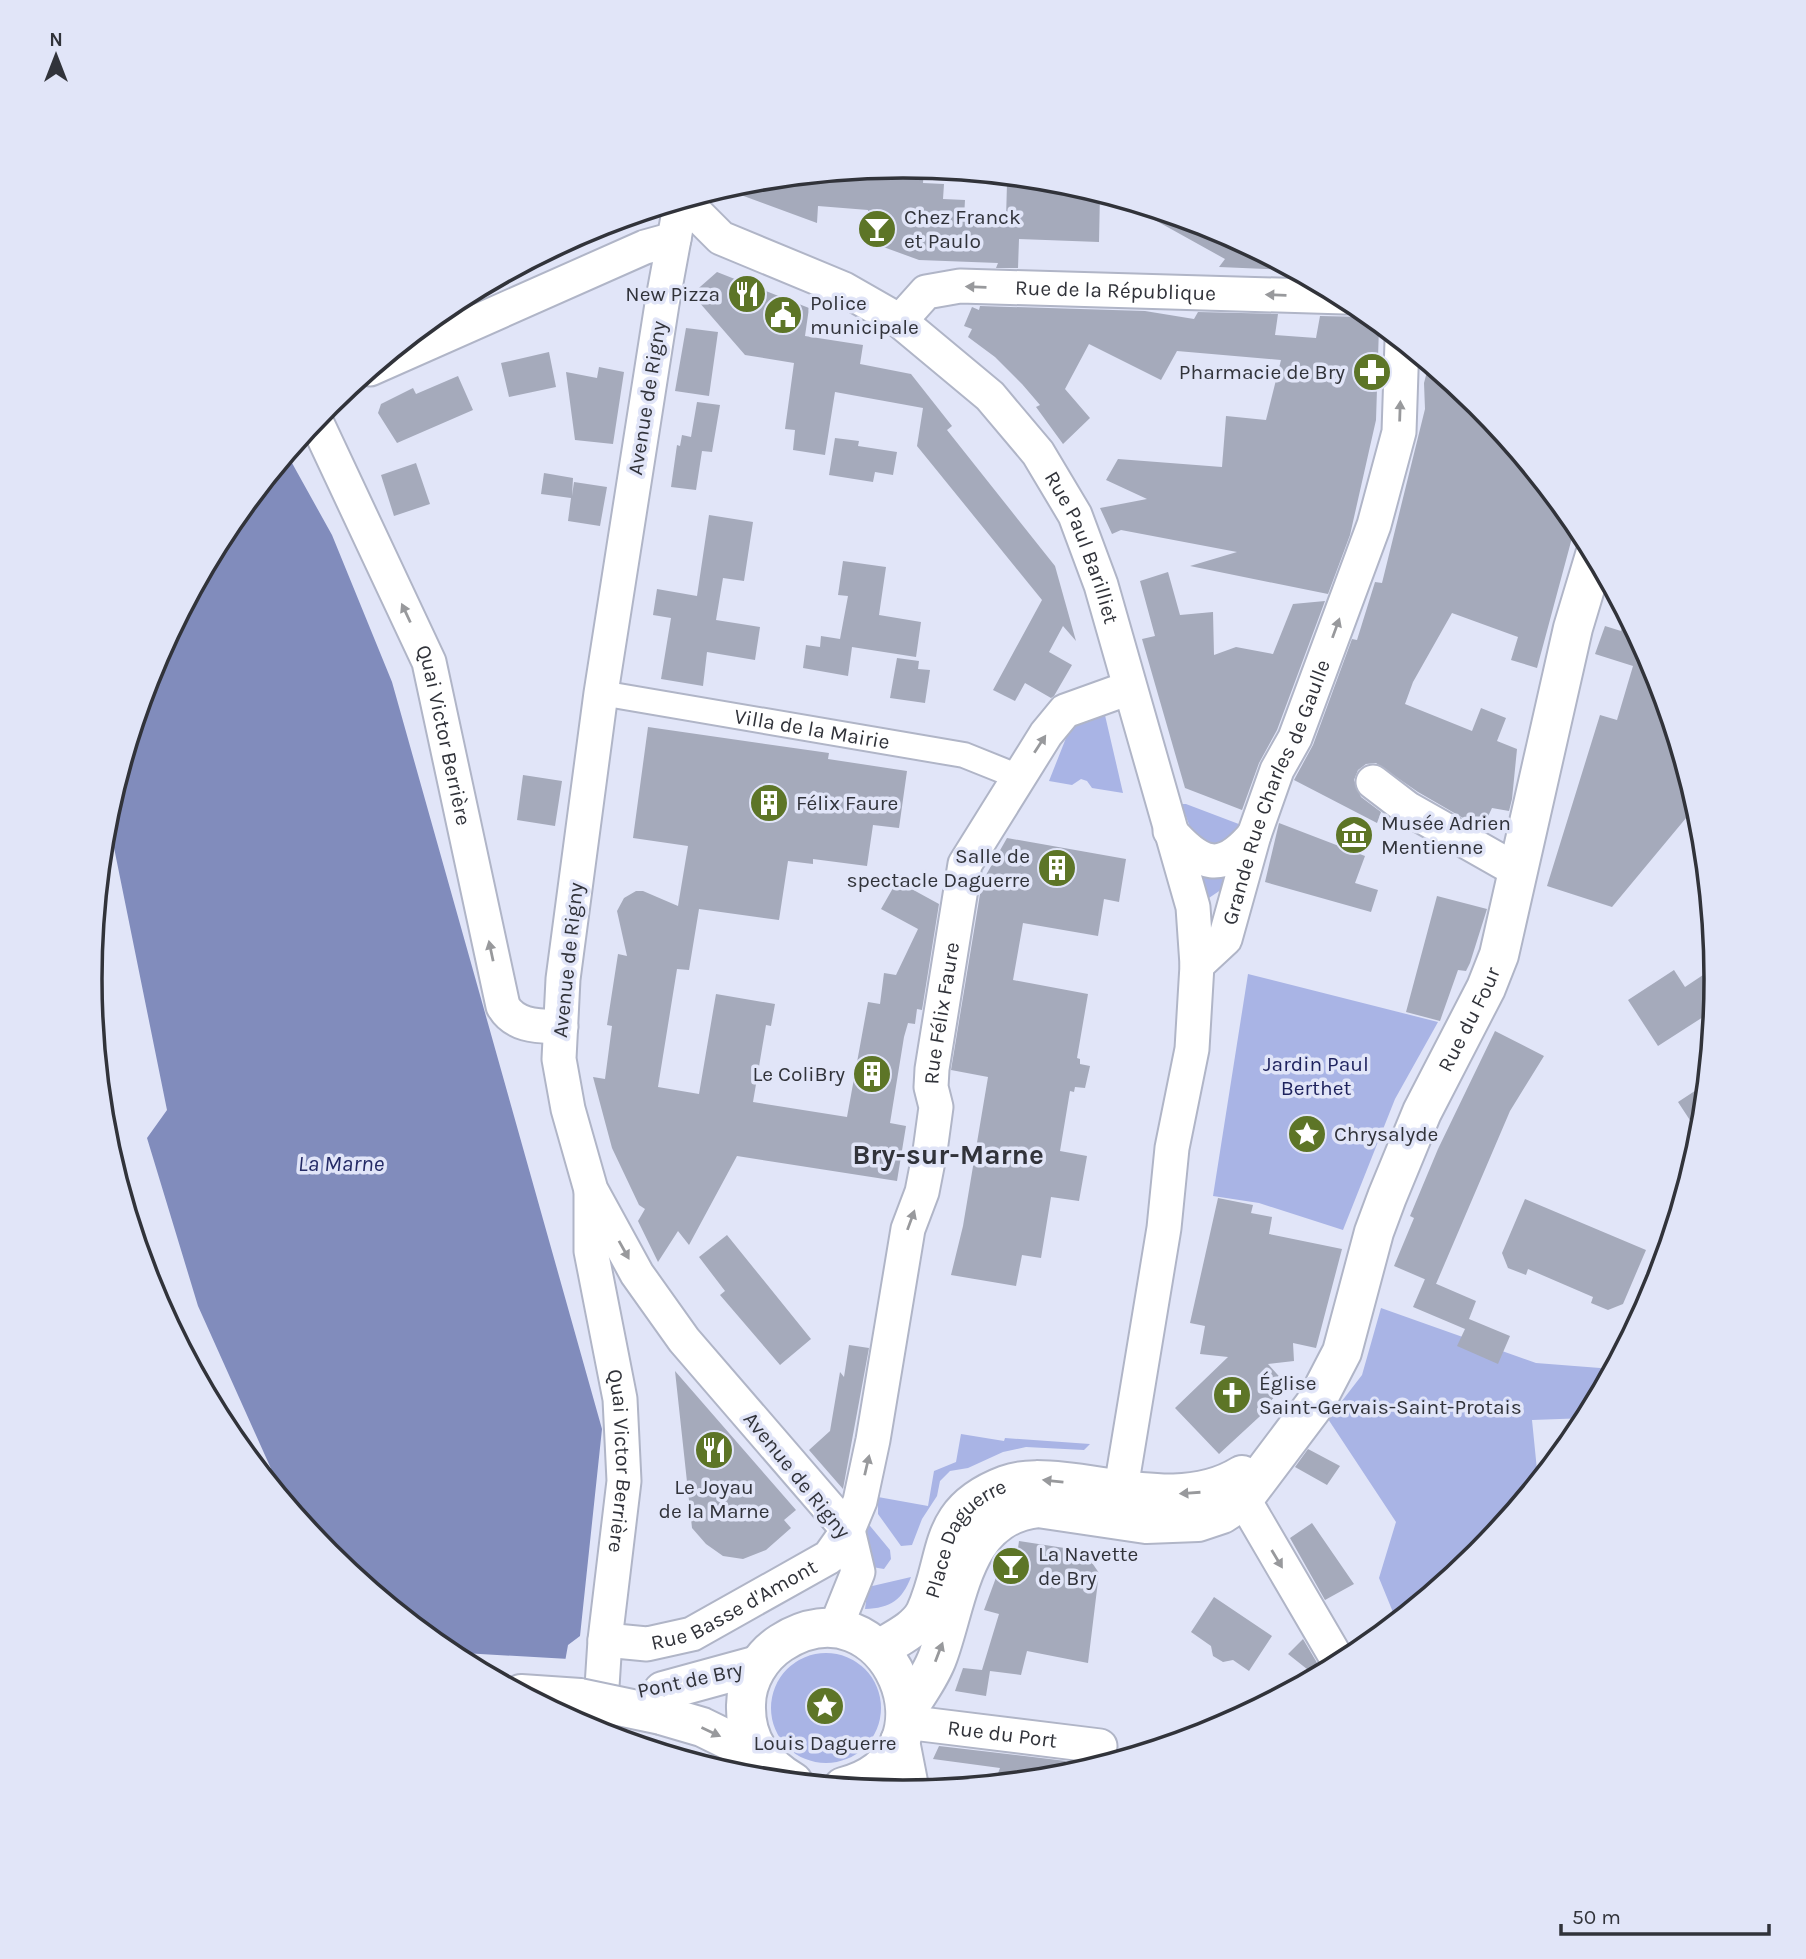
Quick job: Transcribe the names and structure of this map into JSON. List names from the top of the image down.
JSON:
{
  "streets": {
    "main road": ["Rue du Four", "Place Daguerre", "Pont de Bry"],
    "street": [
      "Rue de la République",
      "Avenue de Rigny",
      "Rue Paul Barilliet",
      "Villa de la Mairie",
      "Quai Victor Berrière",
      "Grande Rue Charles de Gaulle",
      "Rue Félix Faure",
      "Rue Basse d'Amont",
      "Rue du Port"
    ]
  },
  "crossings": [
    ["Rue de la République", "Rue Paul Barilliet"],
    ["Avenue de Rigny", "Villa de la Mairie"],
    ["Avenue de Rigny", "Quai Victor Berrière"],
    ["Avenue de Rigny", "Rue Félix Faure"],
    ["Avenue de Rigny", "Rue Basse d'Amont"],
    ["Rue Paul Barilliet", "Grande Rue Charles de Gaulle"],
    ["Rue Paul Barilliet", "Rue Félix Faure"],
    ["Villa de la Mairie", "Rue Félix Faure"],
    ["Quai Victor Berrière", "Rue Basse d'Amont"],
    ["Rue Félix Faure", "Rue Basse d'Amont"],
    ["Rue du Four", "Place Daguerre"],
    ["Place Daguerre", "Rue du Port"]
  ],
  "one_way": ["Rue de la République", "Quai Victor Berrière", "Grande Rue Charles de Gaulle"],
  "districts": ["Bry-sur-Marne"],
  "water": ["La Marne"],
  "parks": ["Jardin Paul Berthet"],
  "places": {
    "bar": ["Chez Franck et Paulo", "La Navette de Bry"],
    "restaurant": ["New Pizza", "Le Joyau de la Marne"],
    "public building": ["Police municipale"],
    "pharmacy": ["Pharmacie de Bry"],
    "building": ["Félix Faure", "Salle de spectacle Daguerre", "Le ColiBry"],
    "museum": ["Musée Adrien Mentienne"],
    "place": ["Chrysalyde", "Louis Daguerre"],
    "church": ["Église Saint-Gervais-Saint-Protais"]
  },
  "scale_bar": "50 m",
  "north": "top"
}
